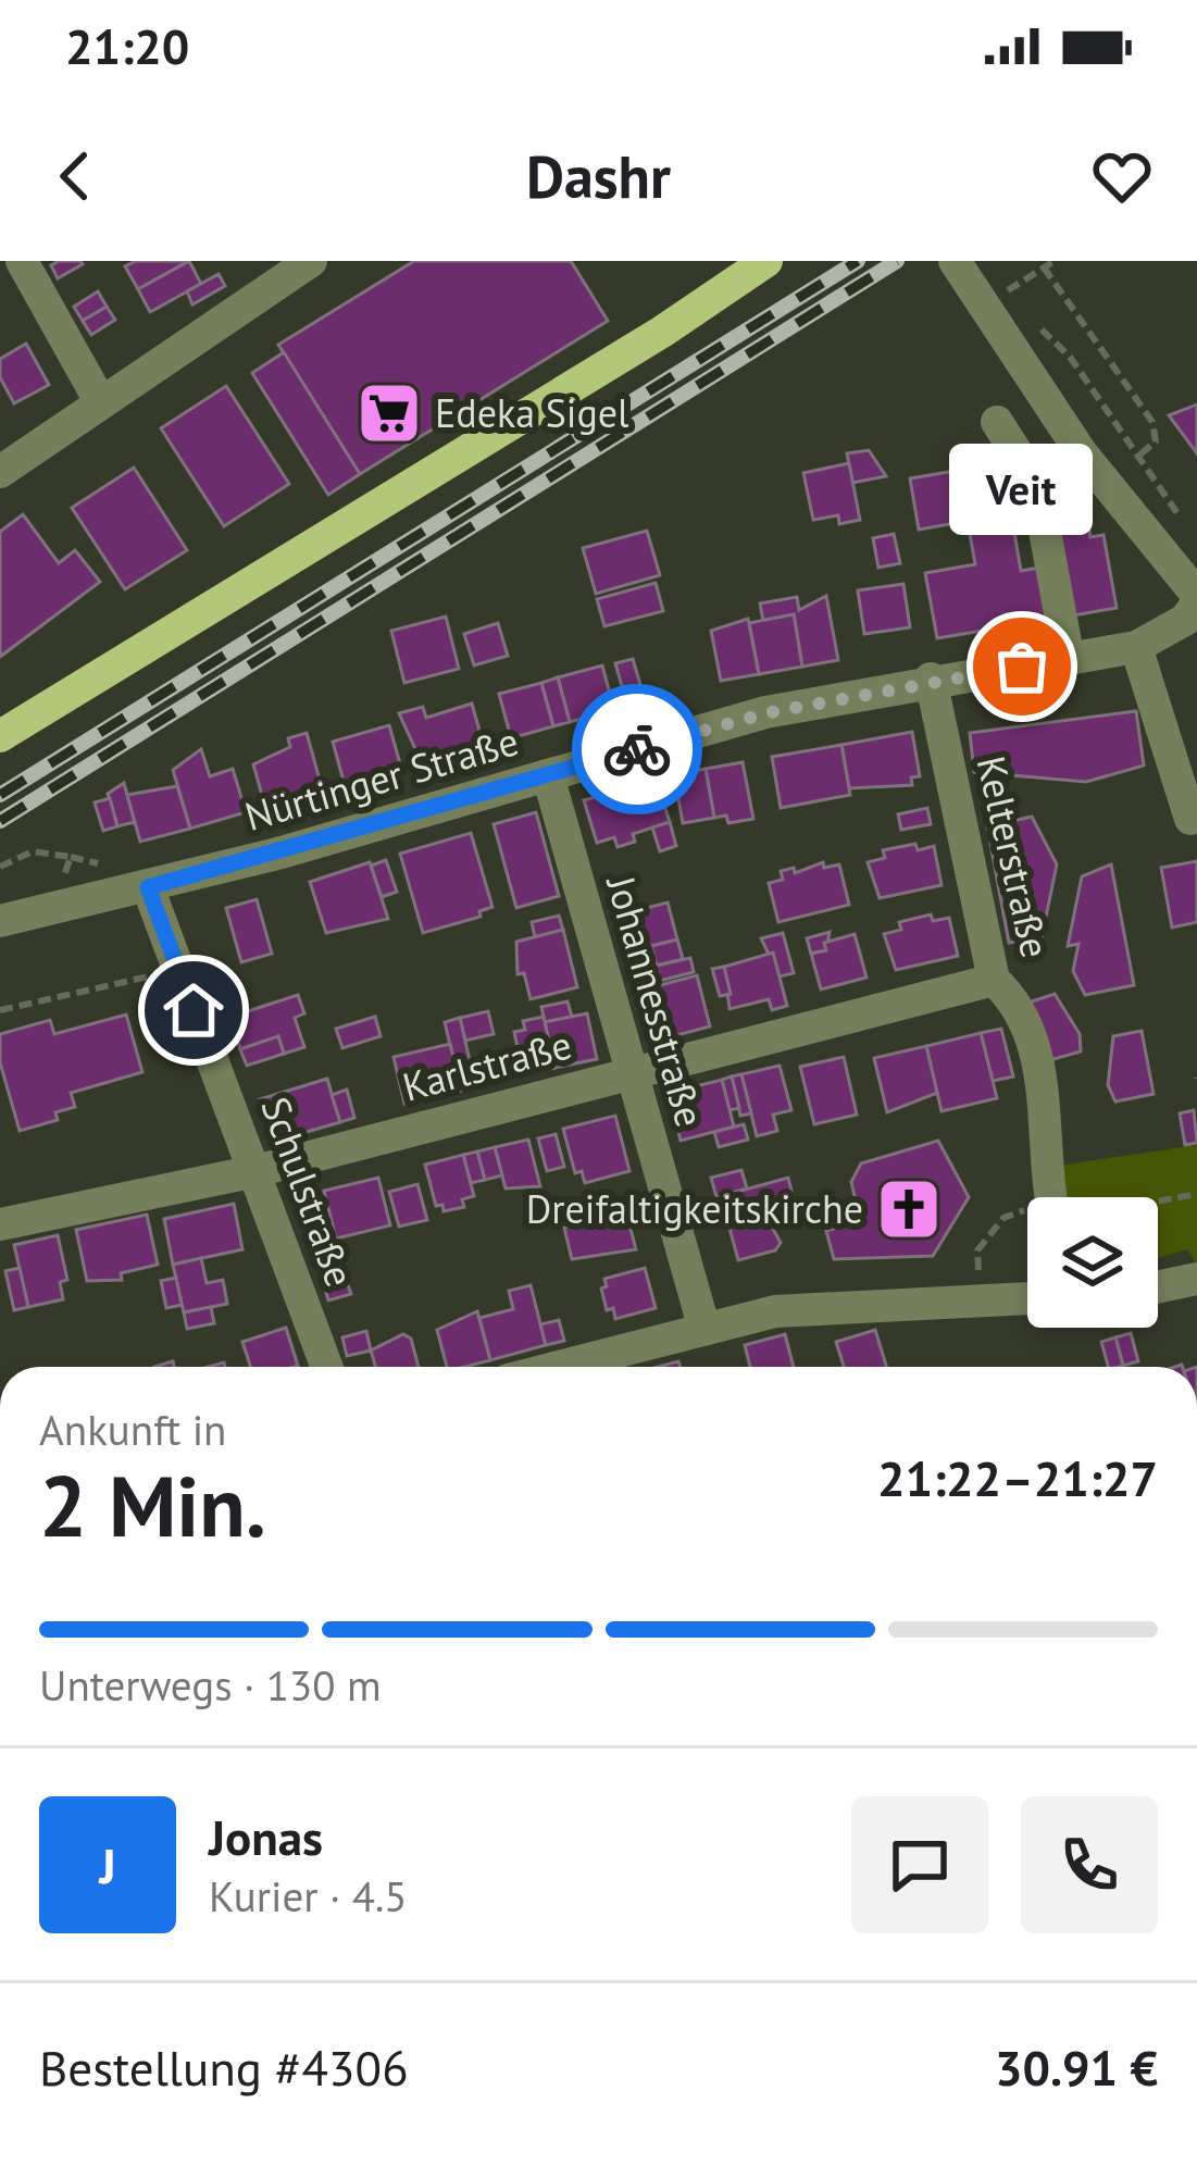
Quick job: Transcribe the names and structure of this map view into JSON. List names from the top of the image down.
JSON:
{
  "streets": {
    "street": [
      "Nürtinger Straße",
      "Kelterstraße",
      "Johannesstraße",
      "Karlstraße",
      "Schulstraße"
    ]
  },
  "crossings": [
    ["Nürtinger Straße", "Kelterstraße"],
    ["Nürtinger Straße", "Johannesstraße"],
    ["Nürtinger Straße", "Schulstraße"],
    ["Kelterstraße", "Karlstraße"],
    ["Johannesstraße", "Karlstraße"],
    ["Karlstraße", "Schulstraße"]
  ],
  "places": {
    "supermarket": ["Edeka Sigel"],
    "other": ["Veit"],
    "church": ["Dreifaltigkeitskirche"]
  },
  "page": {
    "status": "21:20",
    "header": "Dashr",
    "bubble": "Veit",
    "heading": ["2 Min.", "Ankunft in", "21:22–21:27"],
    "panel": [
      "Jonas",
      "Kurier · 4.5",
      "Bestellung #4306",
      "30.91 €"
    ],
    "bar": "Unterwegs · 130 m",
    "round": "J"
  }
}
